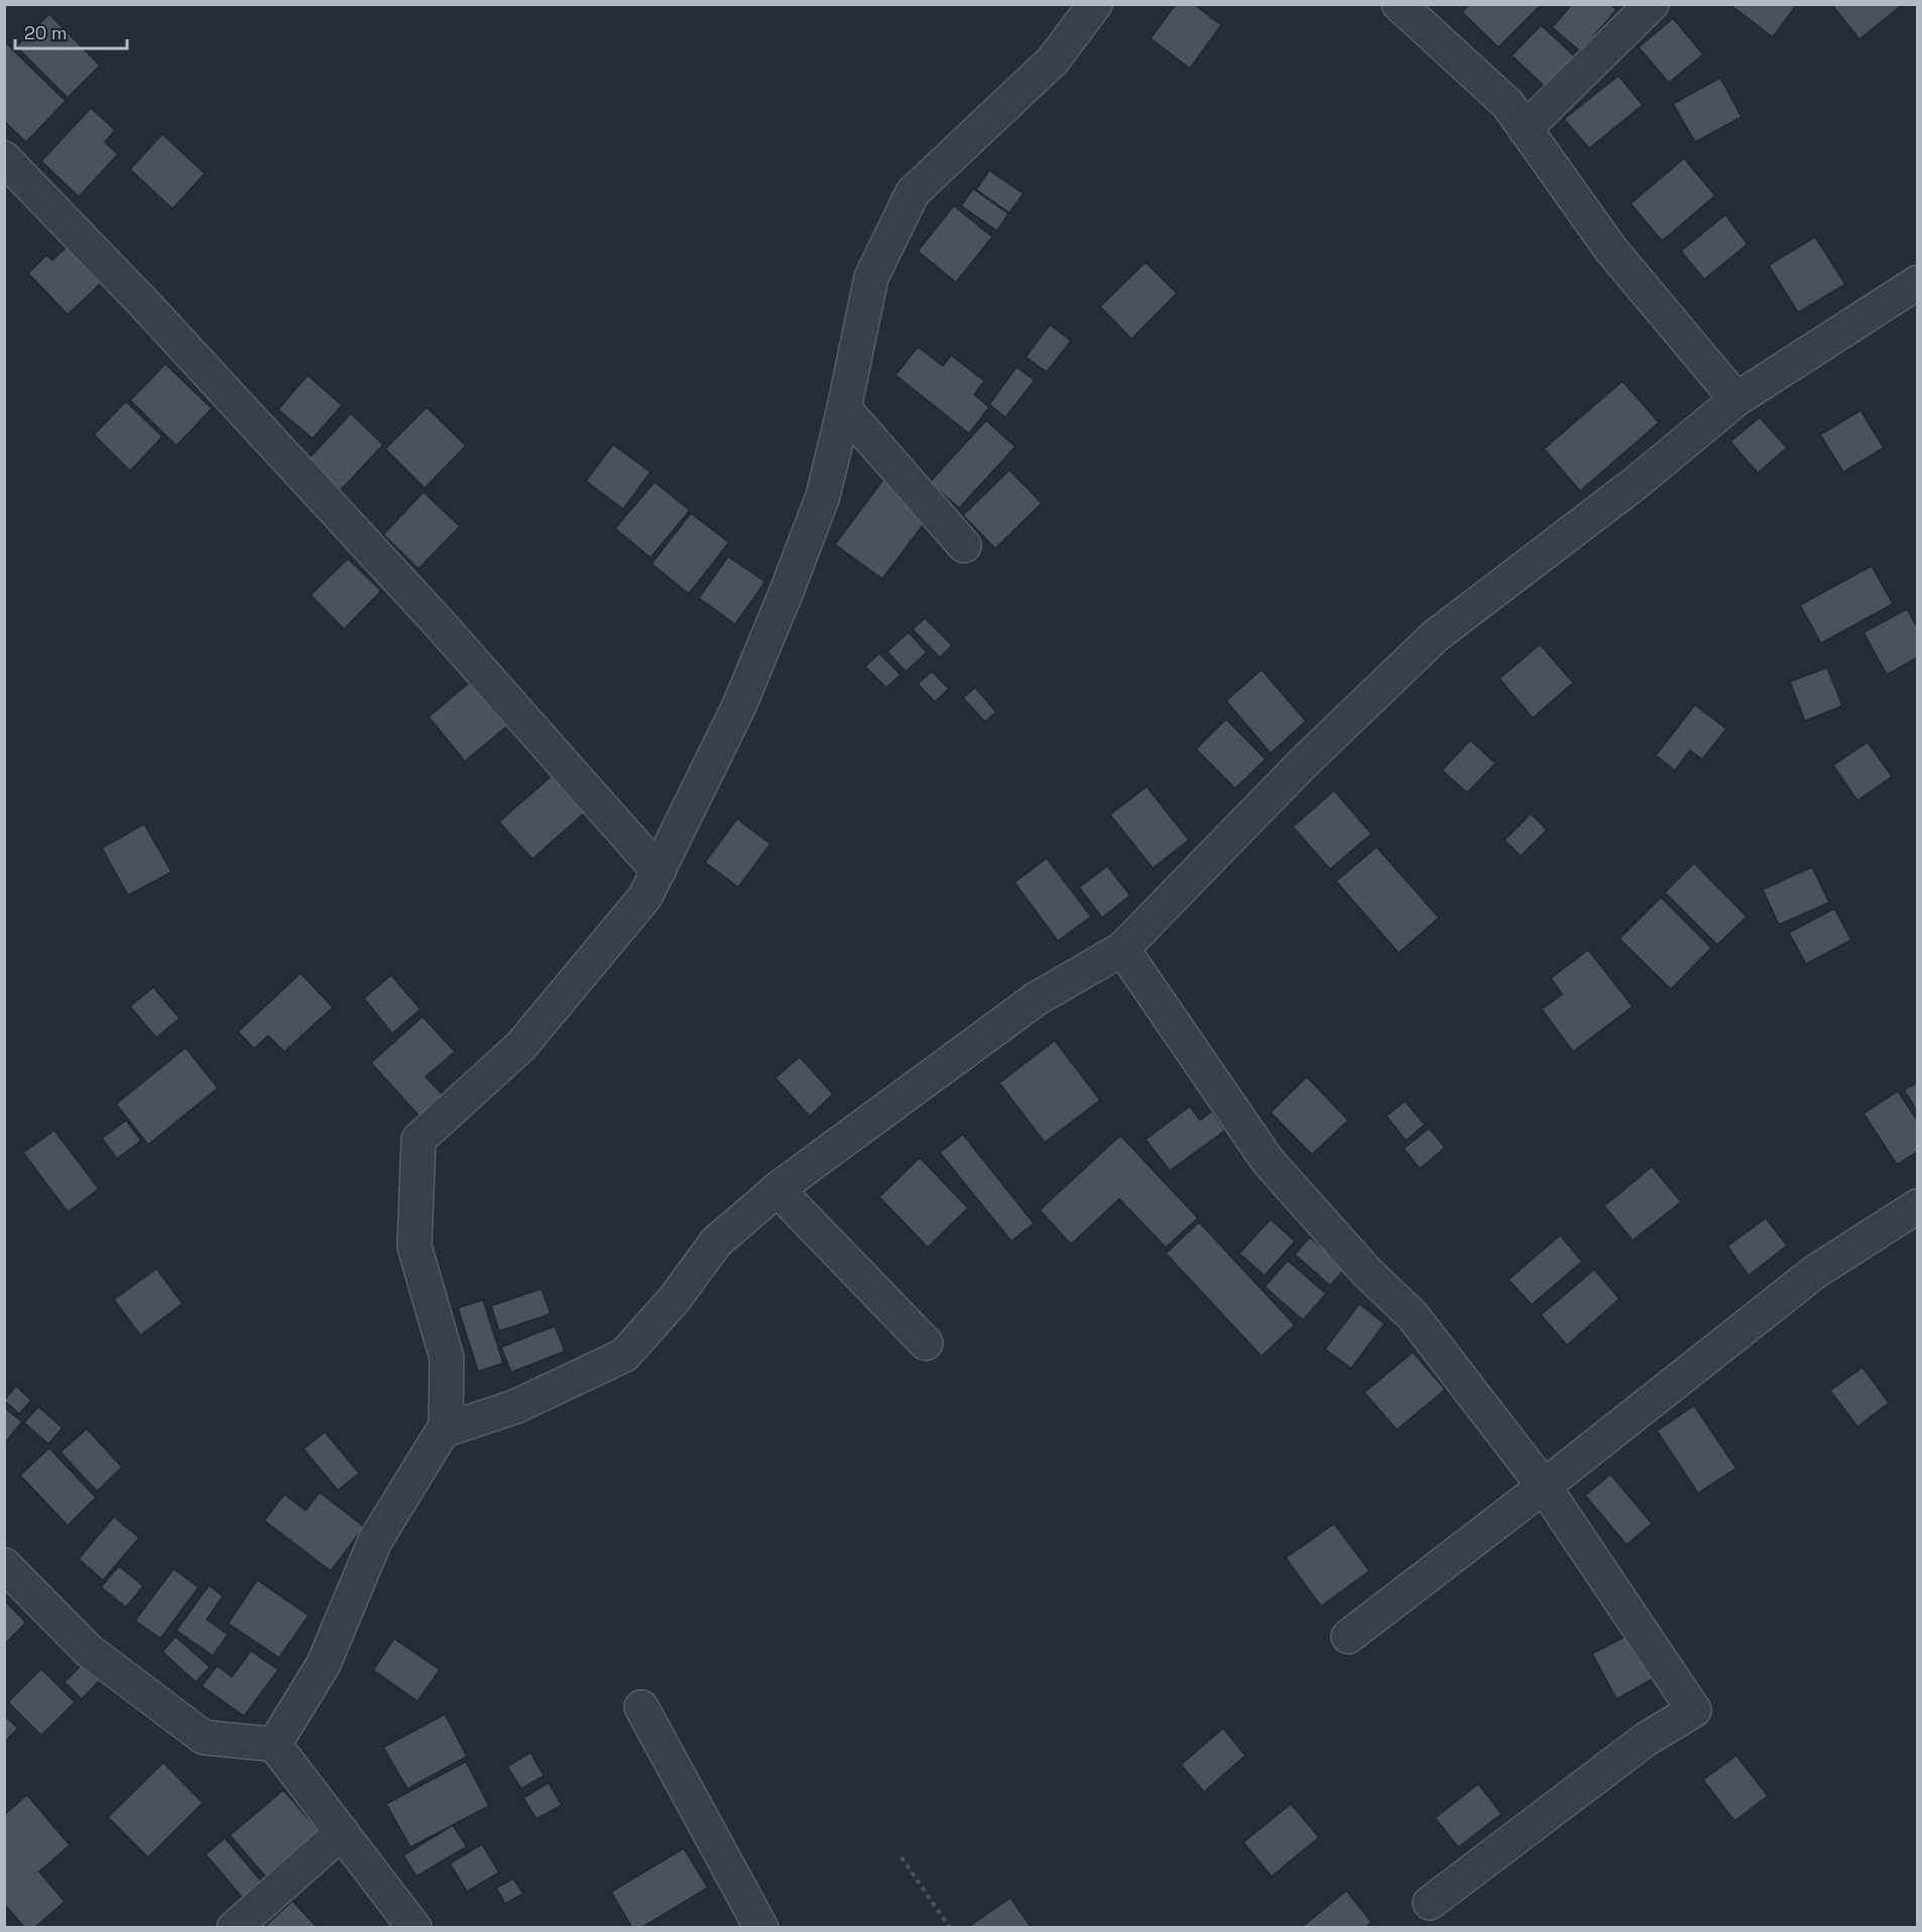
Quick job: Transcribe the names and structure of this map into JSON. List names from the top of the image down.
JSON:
{
  "scale_bar": "20 m"
}
